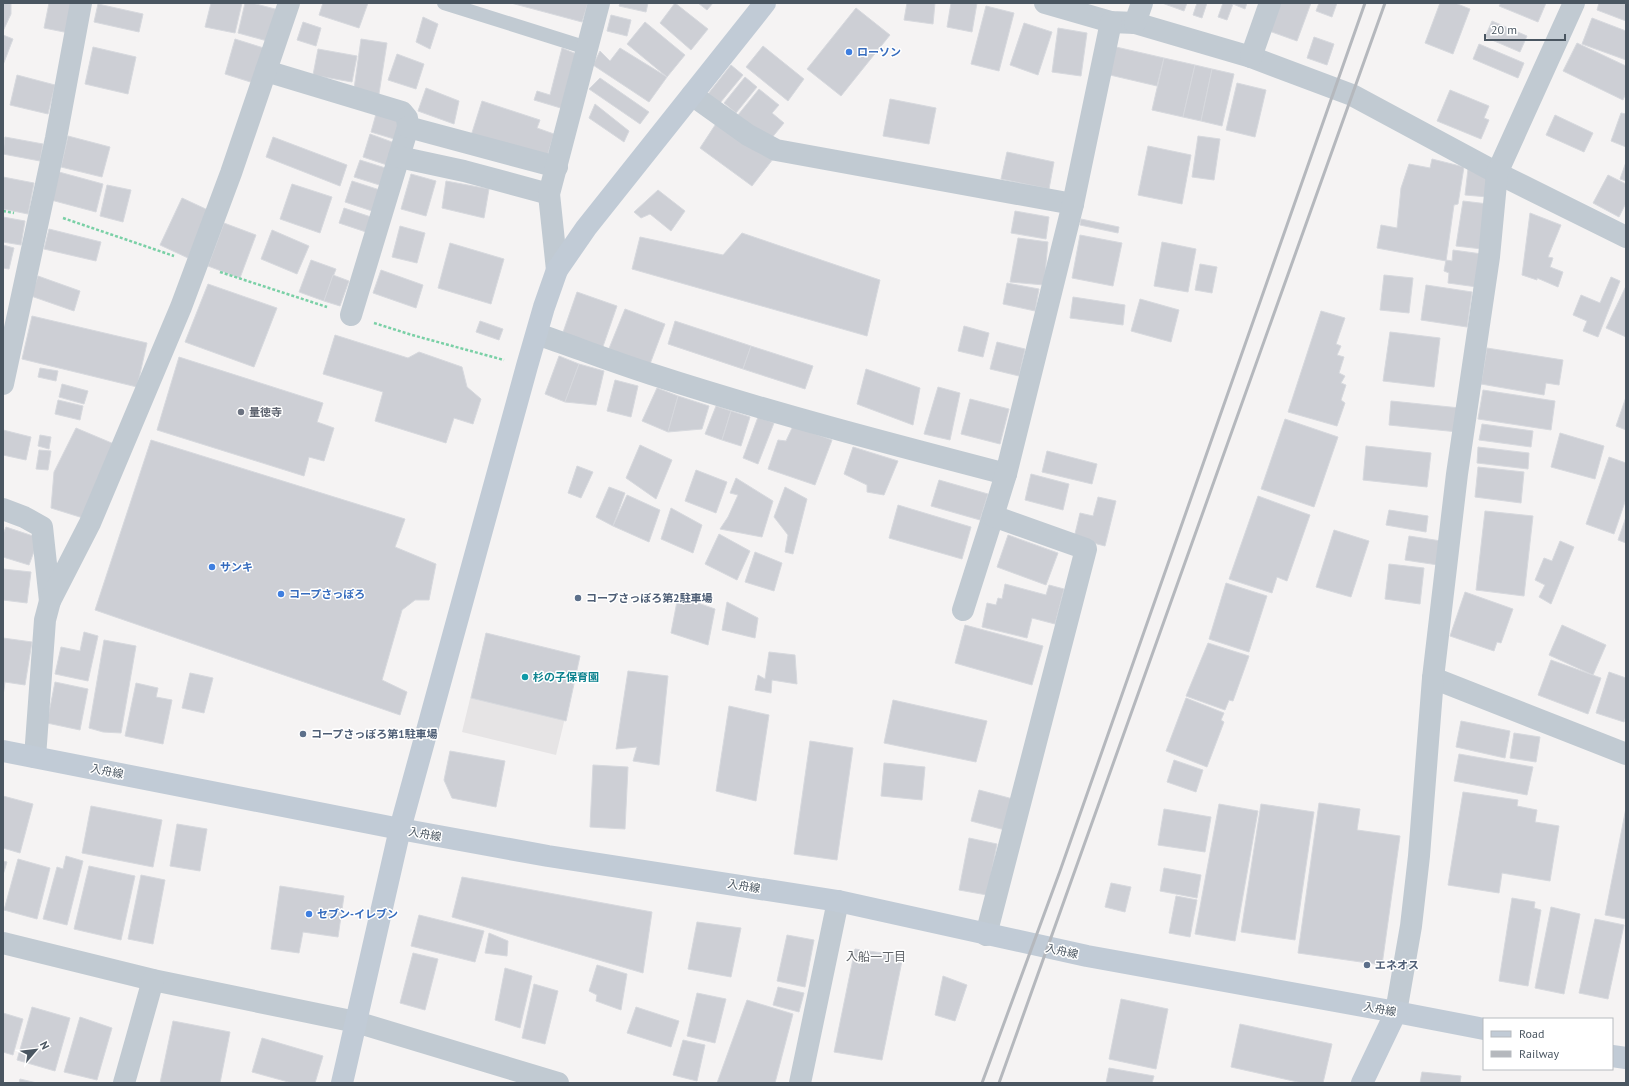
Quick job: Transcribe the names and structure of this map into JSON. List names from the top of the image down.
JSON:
{
  "streets": {
    "street": ["入舟線"]
  },
  "districts": ["入船一丁目"],
  "places": [
    "ローソン",
    "量徳寺",
    "サンキ",
    "コープさっぽろ",
    "コープさっぽろ第2駐車場",
    "杉の子保育園",
    "コープさっぽろ第1駐車場",
    "セブン-イレブン",
    "エネオス"
  ],
  "legend": ["Road", "Railway"],
  "scale_bar": "20 m",
  "north": "top right"
}
